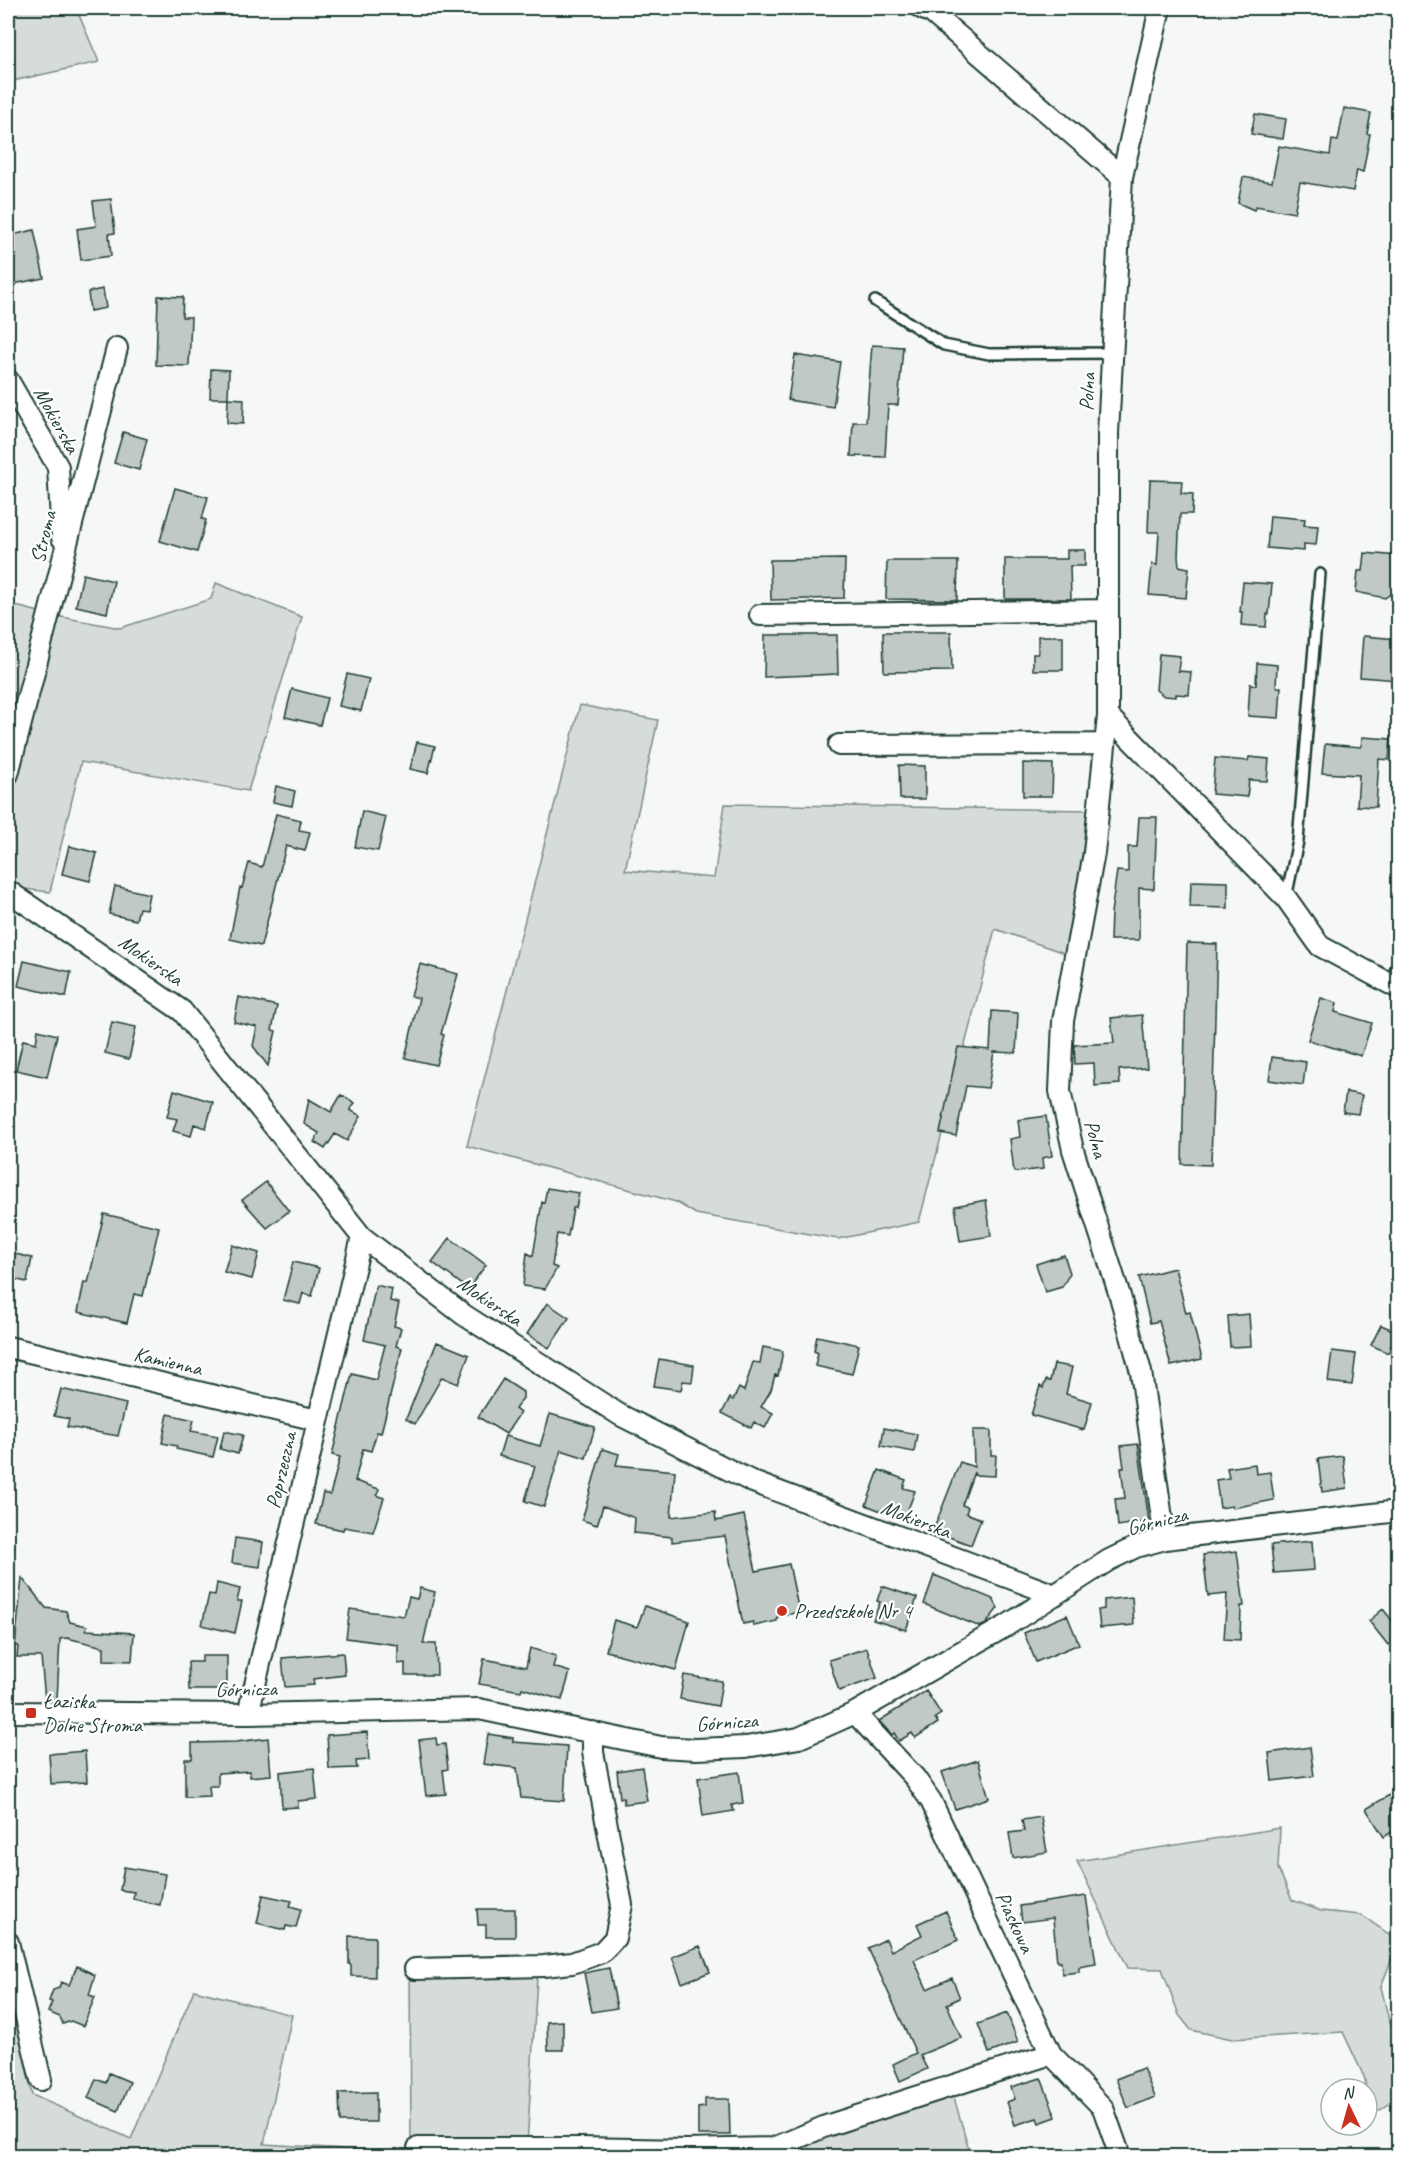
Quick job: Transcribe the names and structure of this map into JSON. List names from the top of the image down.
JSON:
{
  "streets": {
    "street": [
      "Polna",
      "Mokierska",
      "Stroma",
      "Kamienna",
      "Poprzeczna",
      "Górnicza",
      "Piaskowa"
    ]
  },
  "crossings": [
    ["Polna", "Górnicza"],
    ["Mokierska", "Stroma"],
    ["Mokierska", "Poprzeczna"],
    ["Mokierska", "Górnicza"],
    ["Kamienna", "Poprzeczna"],
    ["Poprzeczna", "Górnicza"],
    ["Górnicza", "Piaskowa"]
  ],
  "places": {
    "other": ["Przedszkole Nr 4"],
    "transit": ["Łaziska Dolne Stroma"]
  },
  "north": "top"
}
